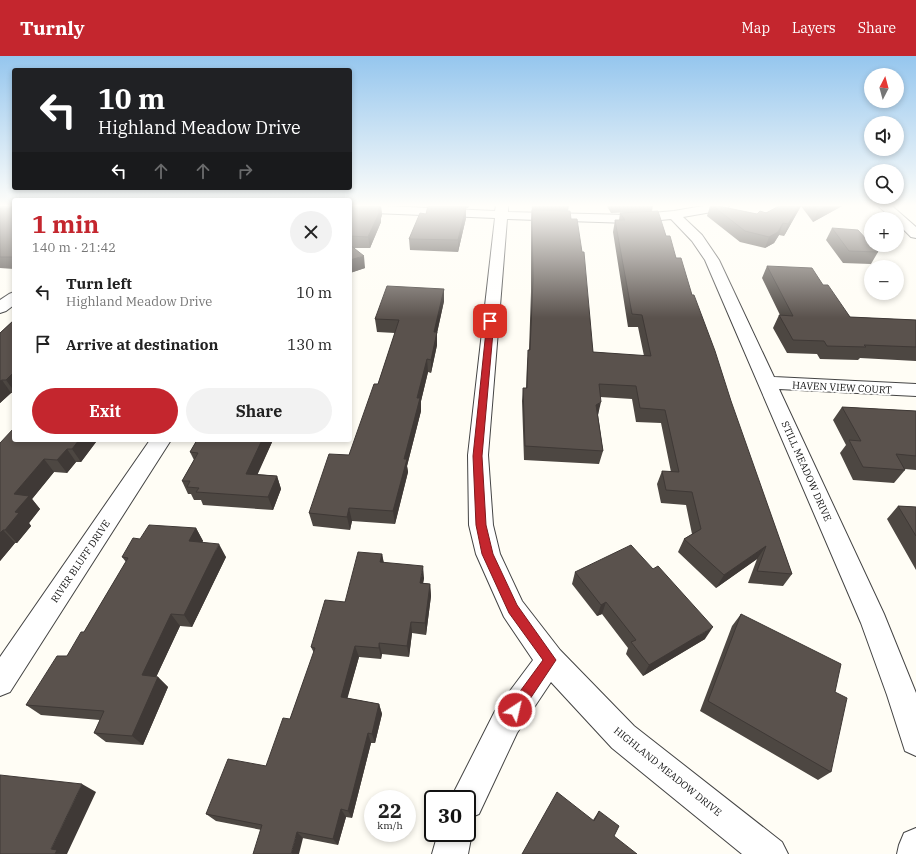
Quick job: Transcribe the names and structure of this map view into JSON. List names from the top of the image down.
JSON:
{
  "streets": {
    "street": [
      "HAVEN VIEW COURT",
      "STILL MEADOW DRIVE",
      "RIVER BLUFF DRIVE",
      "HIGHLAND MEADOW DRIVE"
    ]
  },
  "crossings": [
    ["HAVEN VIEW COURT", "STILL MEADOW DRIVE"]
  ],
  "north": "top",
  "page": {
    "header": "Turnly",
    "nav": ["Map", "Layers", "Share"],
    "map_buttons": ["+", "−"],
    "turn": ["10 m", "Highland Meadow Drive"],
    "heading": ["1 min", "140 m · 21:42"],
    "list": [
      {
        "name": "Turn left",
        "note": "Highland Meadow Drive",
        "value": "10 m"
      },
      {
        "name": "Arrive at destination",
        "value": "130 m"
      }
    ],
    "buttons": ["Exit", "Share"],
    "speed": "22 km/h",
    "limit": "30"
  }
}
